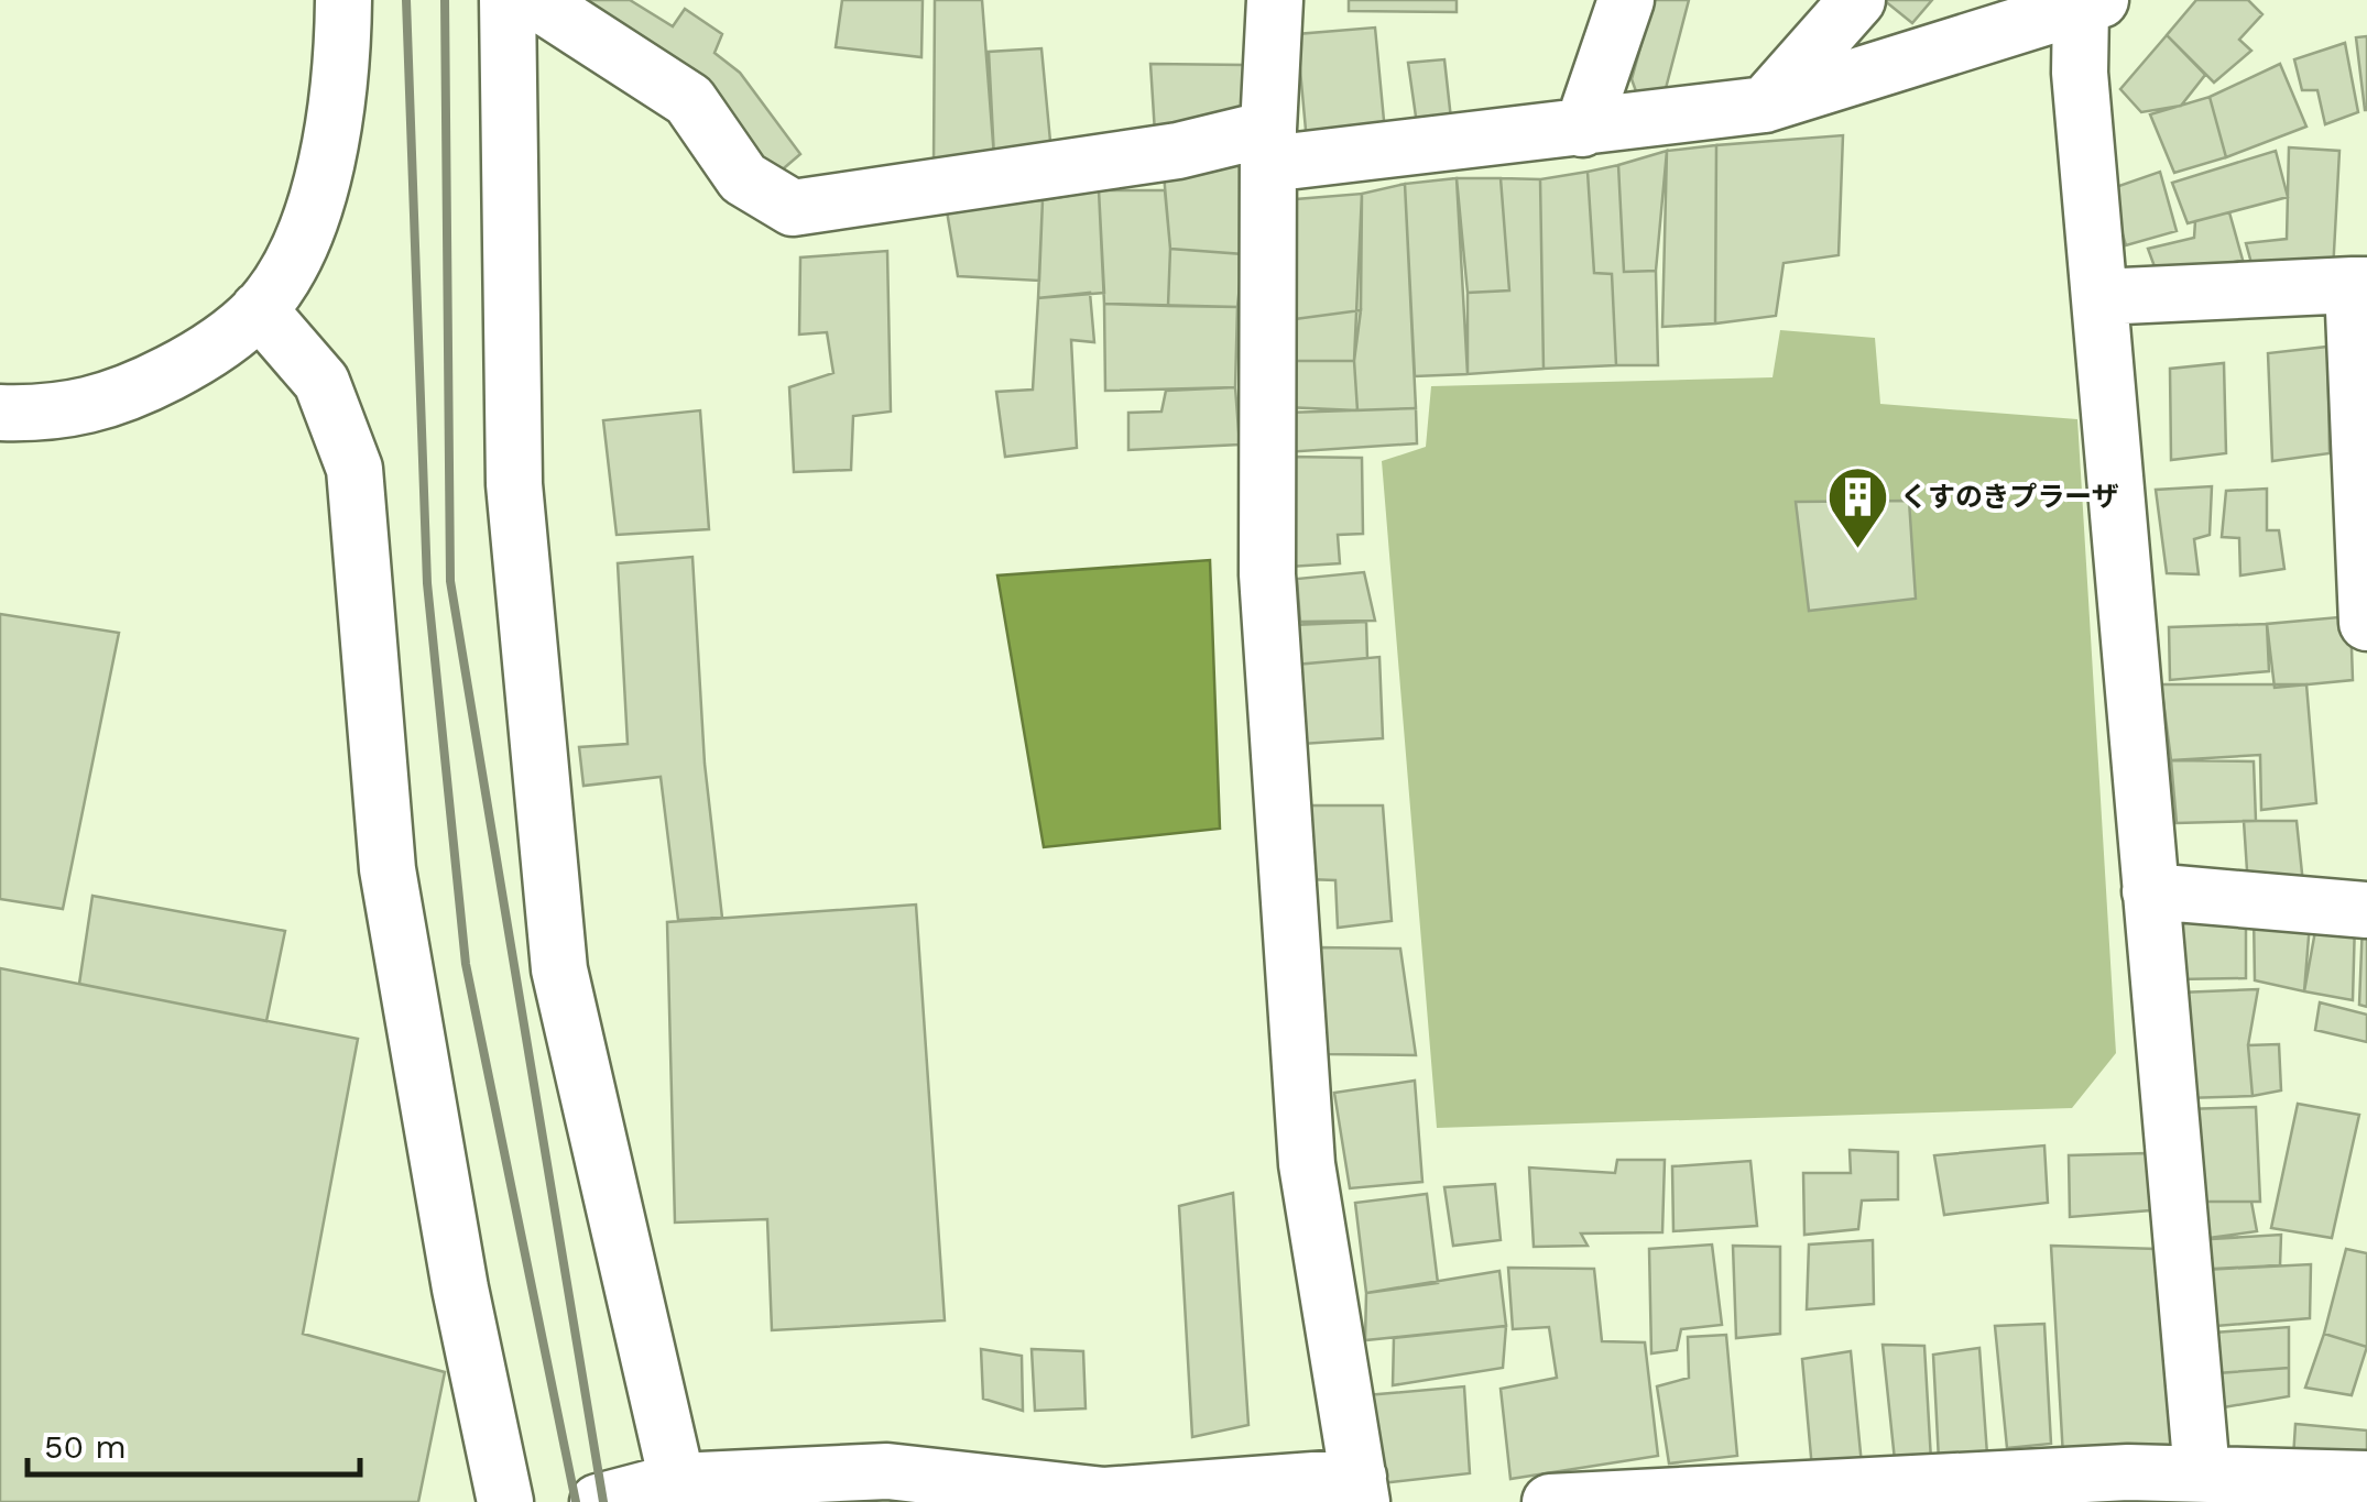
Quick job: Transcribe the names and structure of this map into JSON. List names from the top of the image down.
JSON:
{
  "places": {
    "building": ["くすのきプラーザ"]
  },
  "scale_bar": "50 m"
}
